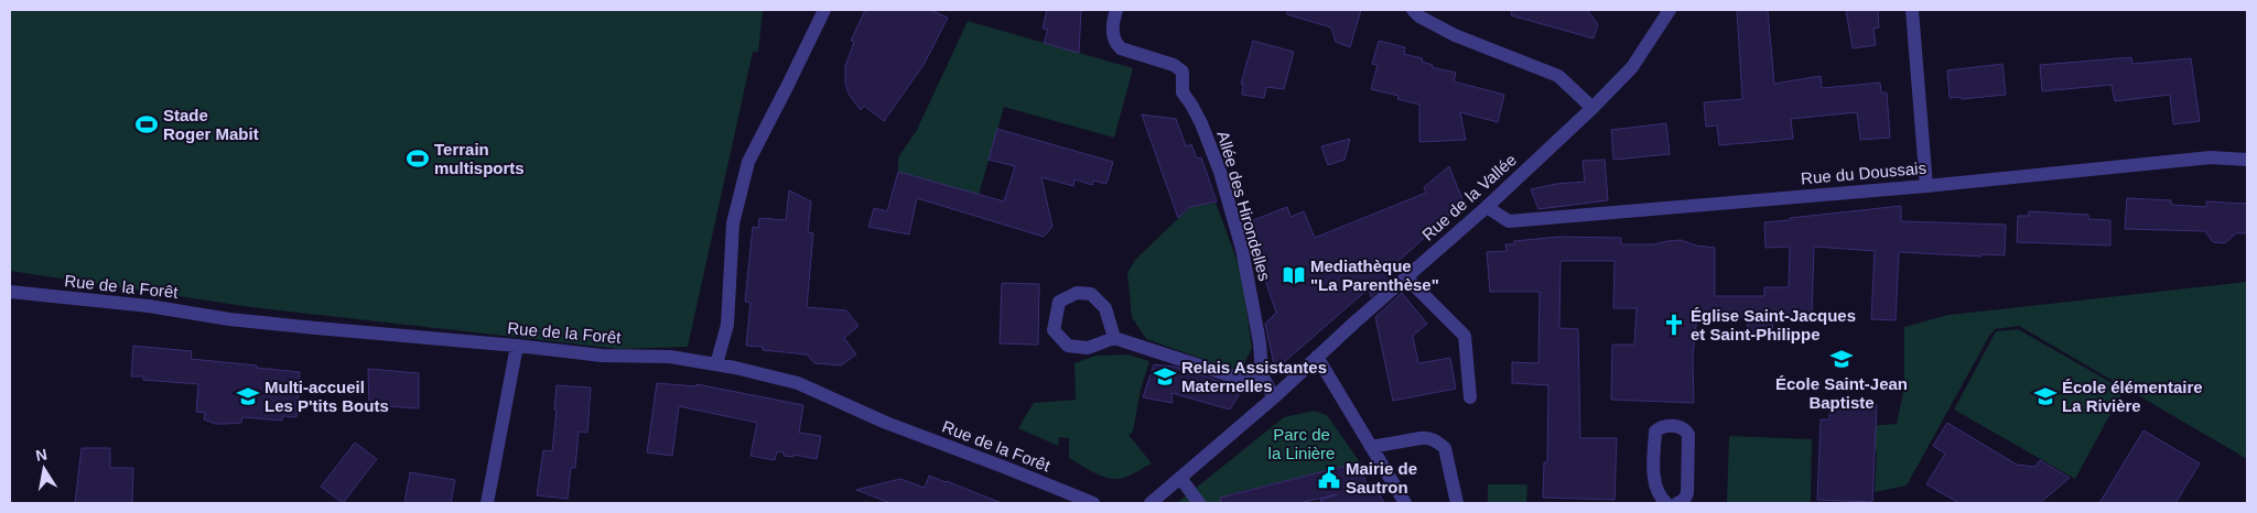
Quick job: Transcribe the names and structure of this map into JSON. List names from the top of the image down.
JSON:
{
  "streets": {
    "street": [
      "Rue du Doussais",
      "Rue de la Vallée",
      "Allée des Hirondelles",
      "Rue de la Forêt"
    ]
  },
  "crossings": [
    ["Rue du Doussais", "Rue de la Vallée"],
    ["Rue de la Vallée", "Allée des Hirondelles"]
  ],
  "parks": ["Parc de la Linière"],
  "places": {
    "sports": ["Stade Roger Mabit", "Terrain multisports"],
    "library": ["Mediathèque \"La Parenthèse\""],
    "church": ["Église Saint-Jacques et Saint-Philippe"],
    "school or university": [
      "École Saint-Jean Baptiste",
      "Relais Assistantes Maternelles",
      "Multi-accueil Les P'tits Bouts",
      "École élémentaire La Rivière"
    ],
    "public building": ["Mairie de Sautron"]
  },
  "north": "top"
}
